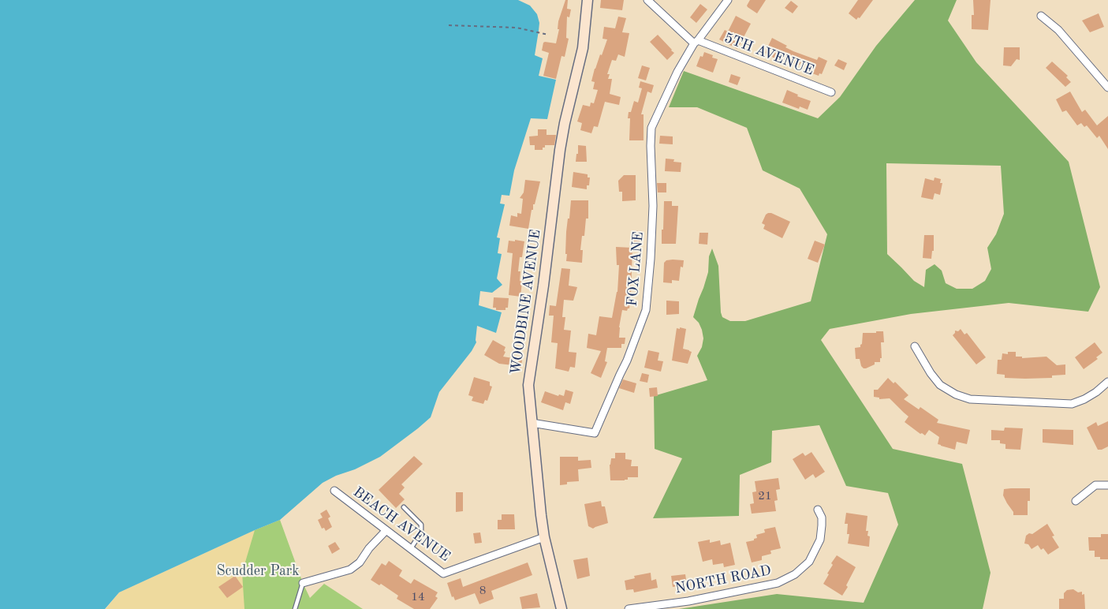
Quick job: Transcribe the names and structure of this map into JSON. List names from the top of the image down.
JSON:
{
  "streets": {
    "main road": ["WOODBINE AVENUE"],
    "street": [
      "5TH AVENUE",
      "FOX LANE",
      "BEACH AVENUE",
      "NORTH ROAD"
    ]
  },
  "crossings": [
    ["5TH AVENUE", "FOX LANE"],
    ["FOX LANE", "WOODBINE AVENUE"],
    ["WOODBINE AVENUE", "BEACH AVENUE"]
  ],
  "parks": ["Scudder Park"],
  "house_numbers": ["21", "8", "14"]
}
